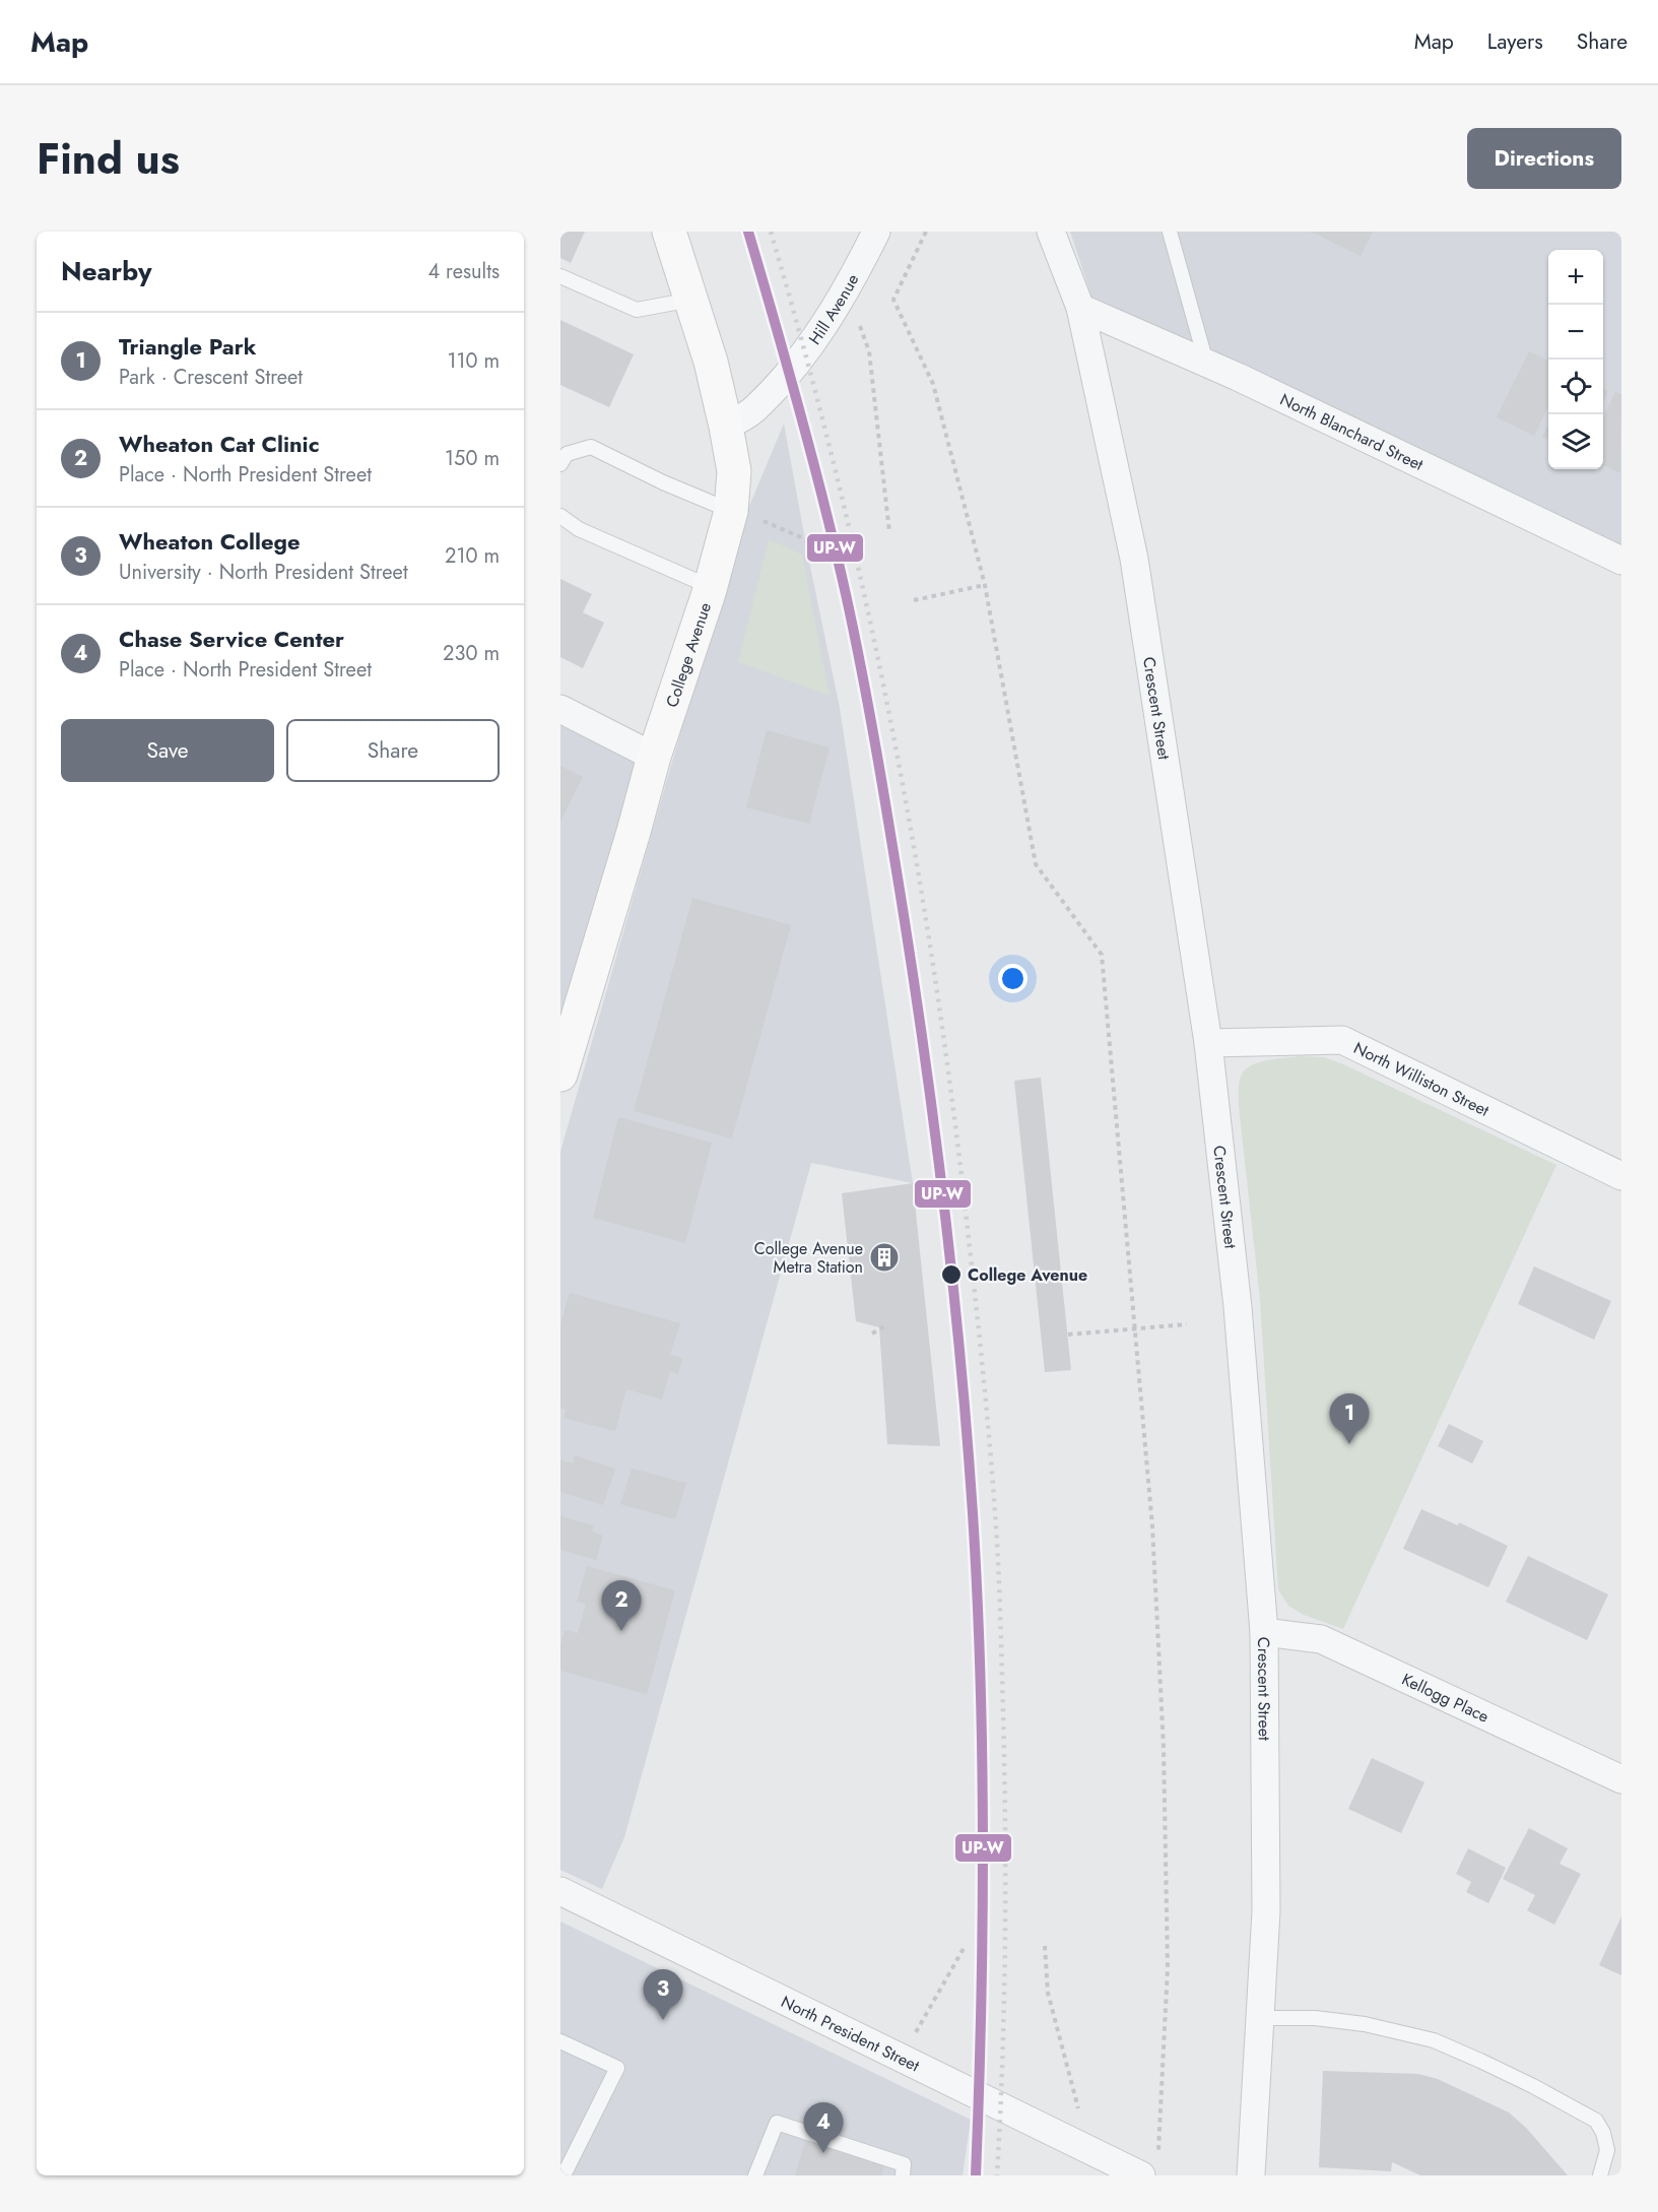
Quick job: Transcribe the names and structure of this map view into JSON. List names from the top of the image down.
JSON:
{
  "streets": {
    "street": [
      "Hill Avenue",
      "North Blanchard Street",
      "College Avenue",
      "Crescent Street",
      "North Williston Street",
      "Kellogg Place",
      "North President Street"
    ]
  },
  "crossings": [
    ["Hill Avenue", "College Avenue"],
    ["North Blanchard Street", "Crescent Street"],
    ["Crescent Street", "North Williston Street"],
    ["Crescent Street", "Kellogg Place"]
  ],
  "places": {
    "building": ["College Avenue Metra Station"],
    "other": ["College Avenue"]
  },
  "lines": ["transit line UP-W"],
  "page": {
    "header": "Map",
    "nav": ["Map", "Layers", "Share"],
    "title": "Find us",
    "buttons": [
      "Directions",
      ["Save", "Share"]
    ],
    "heading": ["Nearby", "4 results"],
    "map_buttons": ["+", "−"],
    "list": [
      {
        "mark": "1",
        "name": "Triangle Park",
        "note": "Park · Crescent Street",
        "value": "110 m"
      },
      {
        "mark": "2",
        "name": "Wheaton Cat Clinic",
        "note": "Place · North President Street",
        "value": "150 m"
      },
      {
        "mark": "3",
        "name": "Wheaton College",
        "note": "University · North President Street",
        "value": "210 m"
      },
      {
        "mark": "4",
        "name": "Chase Service Center",
        "note": "Place · North President Street",
        "value": "230 m"
      }
    ],
    "pins": [
      "1",
      "2",
      "3",
      "4"
    ]
  }
}
